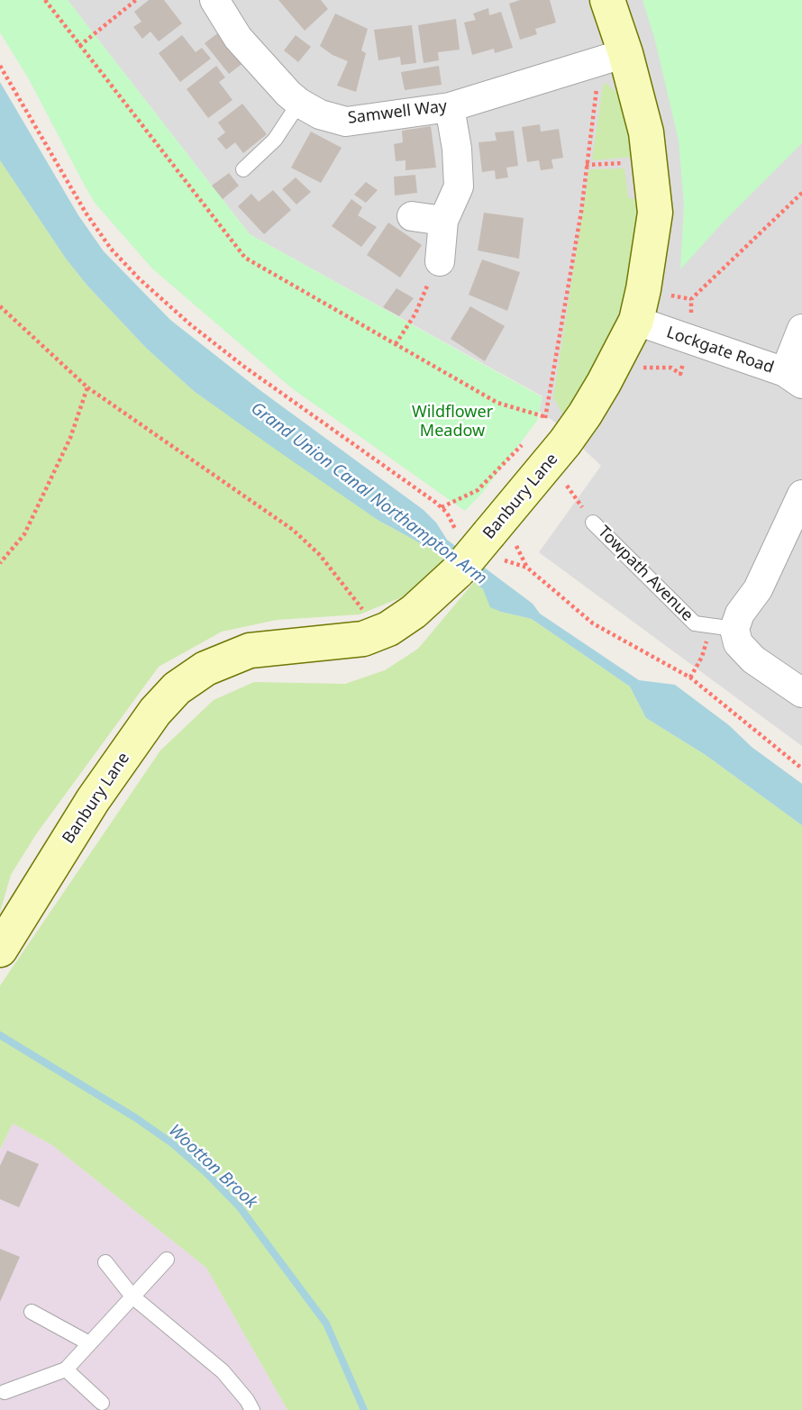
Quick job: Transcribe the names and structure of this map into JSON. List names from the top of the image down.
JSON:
{
  "streets": {
    "street": ["Samwell Way", "Lockgate Road", "Banbury Lane"],
    "lane": ["Towpath Avenue"]
  },
  "crossings": [
    ["Samwell Way", "Banbury Lane"],
    ["Lockgate Road", "Banbury Lane"]
  ],
  "water": ["Grand Union Canal Northampton Arm", "Wootton Brook"],
  "parks": ["Wildflower Meadow"]
}
